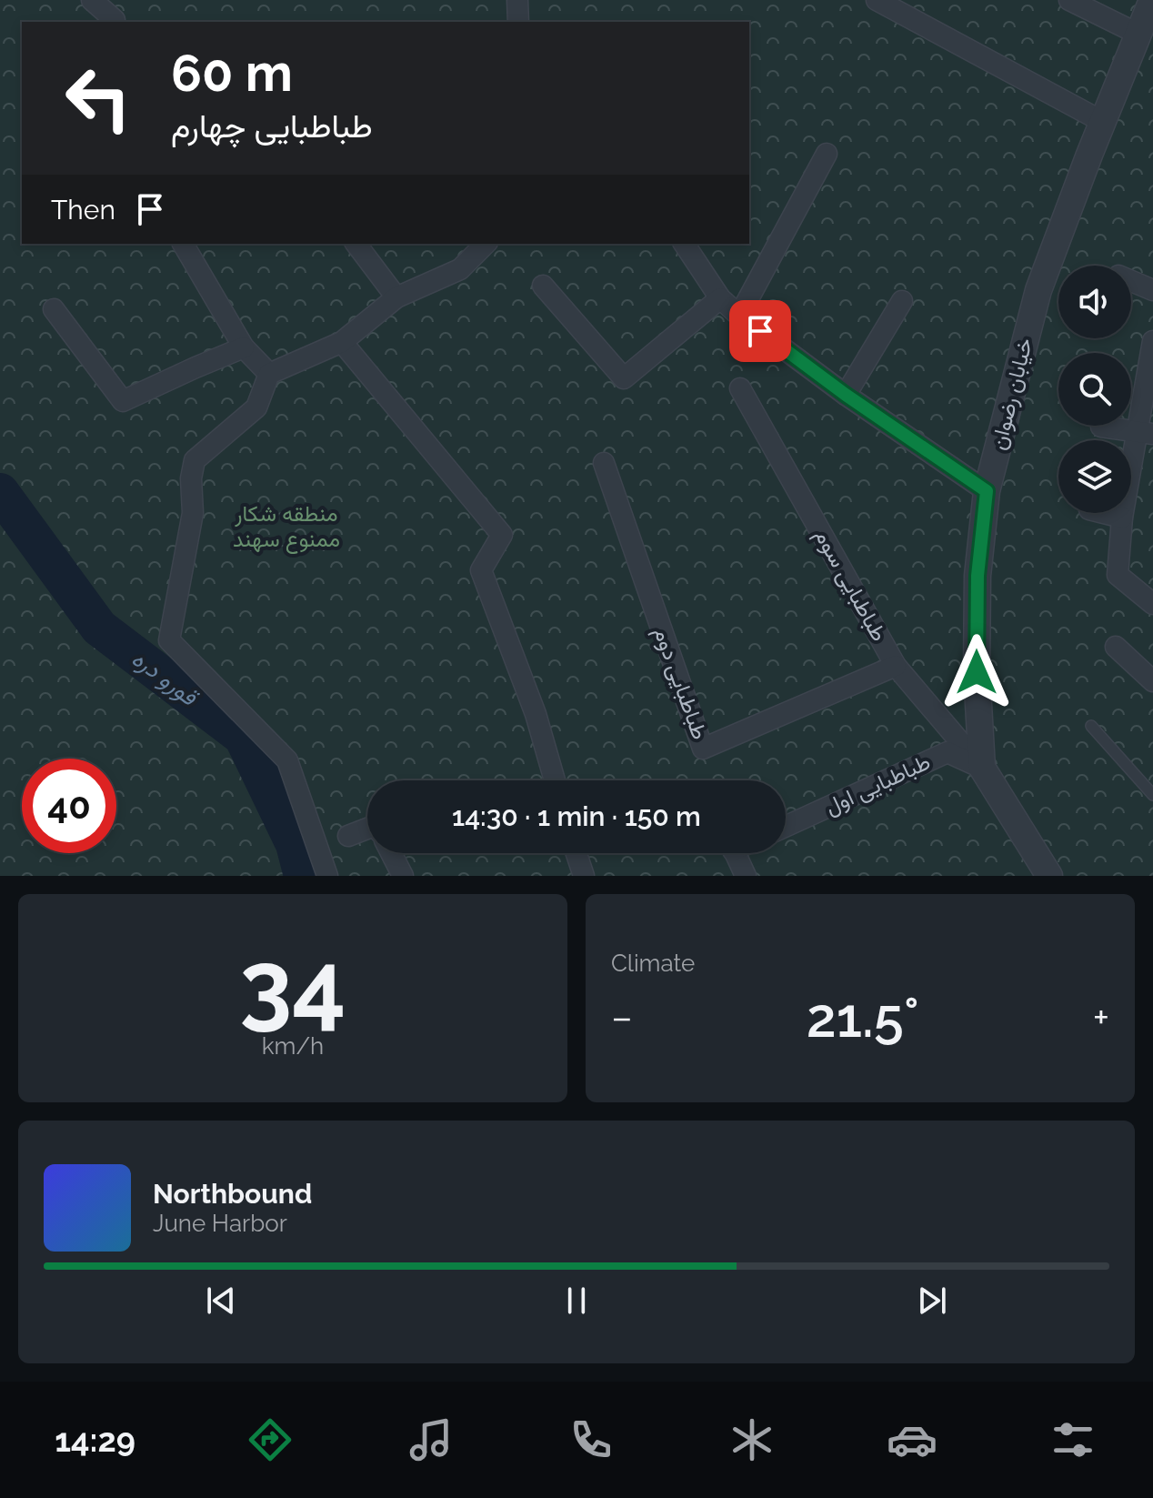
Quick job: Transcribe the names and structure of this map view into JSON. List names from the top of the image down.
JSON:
{
  "streets": {
    "street": [
      "خیابان رضوان",
      "طباطبایی سوم",
      "طباطبایی دوم",
      "طباطبایی اول"
    ]
  },
  "crossings": [
    ["خیابان رضوان", "طباطبایی سوم"],
    ["خیابان رضوان", "طباطبایی اول"],
    ["طباطبایی سوم", "طباطبایی دوم"],
    ["طباطبایی سوم", "طباطبایی اول"]
  ],
  "water": ["قورو دره"],
  "parks": ["منطقه شکار ممنوع سهند"],
  "page": {
    "turn": ["60 m", "طباطبایی چهارم"],
    "then": "Then",
    "limit": "40",
    "trip": "14:30 · 1 min · 150 m",
    "tile": [
      ["34", "km/h"],
      "Climate"
    ],
    "heat": ["−", "21.5°", "+"],
    "song": ["Northbound", "June Harbor"],
    "tabs": "14:29"
  }
}
